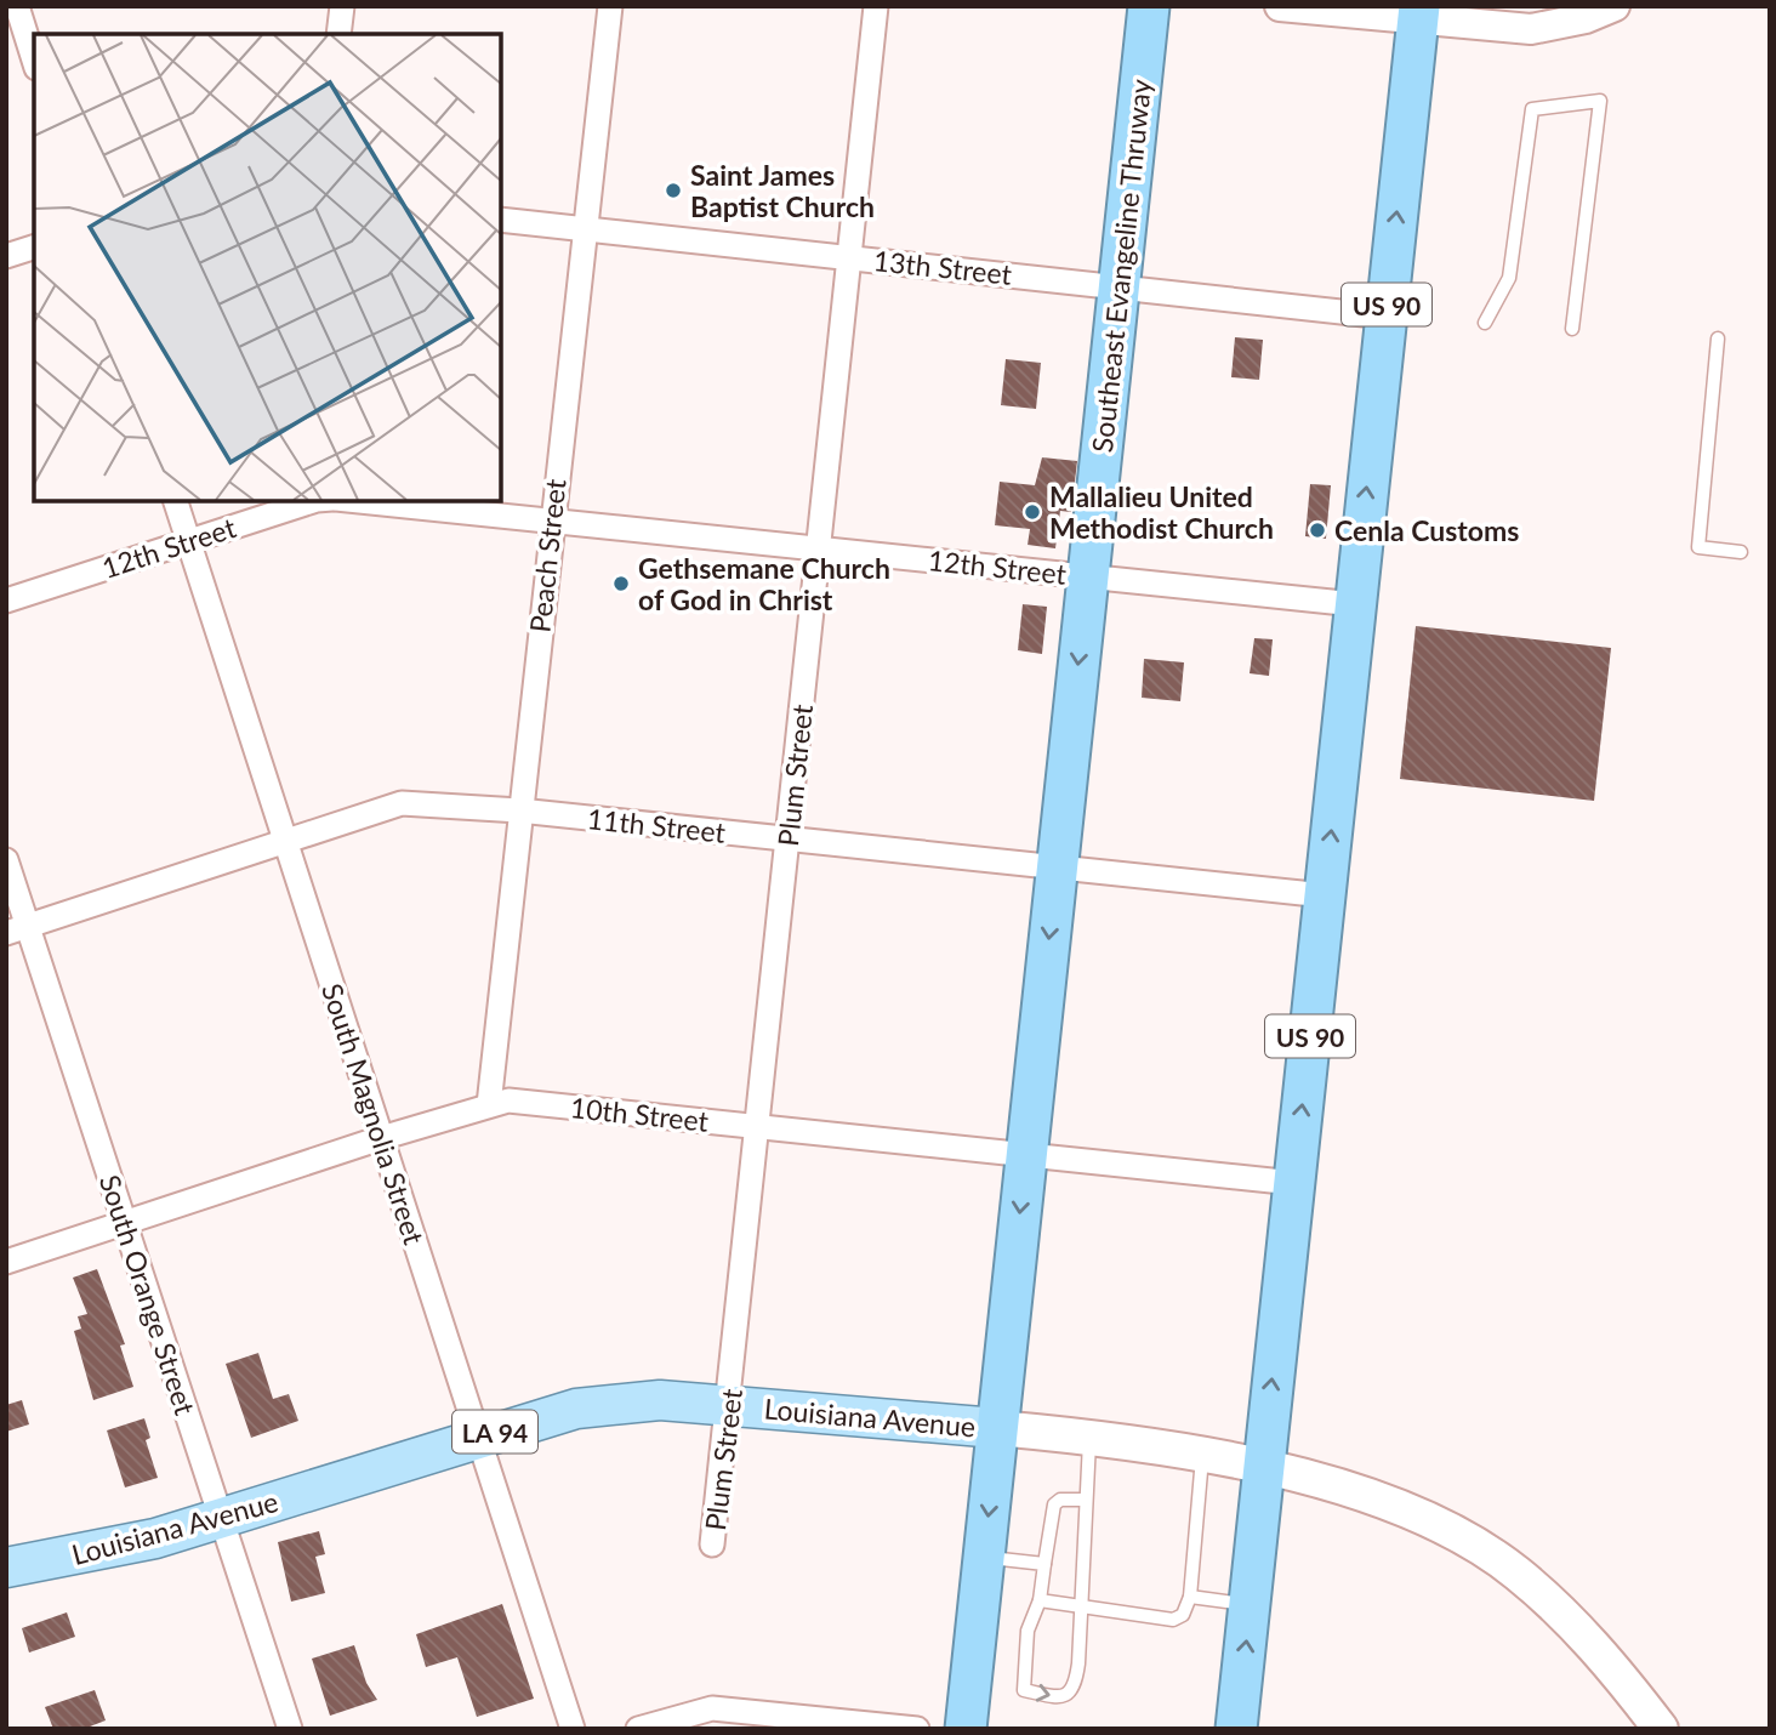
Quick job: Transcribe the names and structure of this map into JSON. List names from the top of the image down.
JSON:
{
  "streets": {
    "highway": ["Southeast Evangeline Thruway", "US 90"],
    "main road": ["Louisiana Avenue", "LA 94"],
    "street": [
      "13th Street",
      "12th Street",
      "Peach Street",
      "Plum Street",
      "11th Street",
      "South Magnolia Street",
      "10th Street",
      "South Orange Street"
    ]
  },
  "crossings": [
    ["Southeast Evangeline Thruway", "13th Street"],
    ["Southeast Evangeline Thruway", "12th Street"],
    ["Southeast Evangeline Thruway", "11th Street"],
    ["Southeast Evangeline Thruway", "10th Street"],
    ["Southeast Evangeline Thruway", "Louisiana Avenue"],
    ["13th Street", "US 90"],
    ["13th Street", "Peach Street"],
    ["13th Street", "Plum Street"],
    ["US 90", "12th Street"],
    ["US 90", "11th Street"],
    ["US 90", "10th Street"],
    ["US 90", "Louisiana Avenue"],
    ["12th Street", "Peach Street"],
    ["12th Street", "Plum Street"],
    ["12th Street", "South Magnolia Street"],
    ["Peach Street", "11th Street"],
    ["Peach Street", "10th Street"],
    ["Plum Street", "11th Street"],
    ["Plum Street", "10th Street"],
    ["Plum Street", "Louisiana Avenue"],
    ["11th Street", "South Magnolia Street"],
    ["11th Street", "South Orange Street"],
    ["South Magnolia Street", "10th Street"],
    ["South Magnolia Street", "Louisiana Avenue"],
    ["10th Street", "South Orange Street"],
    ["South Orange Street", "Louisiana Avenue"]
  ],
  "places": [
    "Saint James Baptist Church",
    "Mallalieu United Methodist Church",
    "Cenla Customs",
    "Gethsemane Church of God in Christ"
  ]
}
